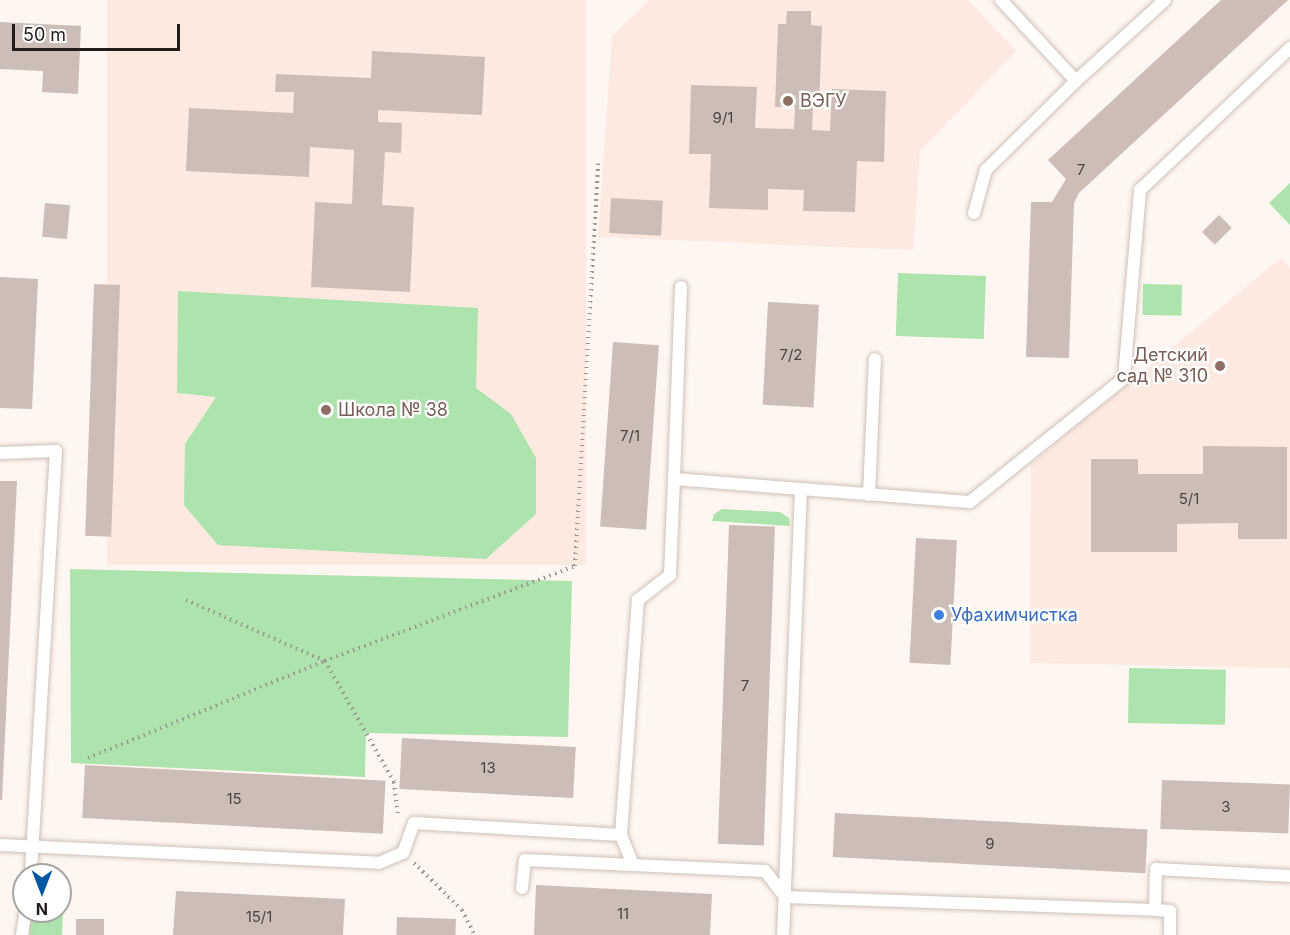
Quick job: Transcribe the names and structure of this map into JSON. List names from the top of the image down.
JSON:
{
  "places": [
    "ВЭГУ",
    "Детский сад № 310",
    "Школа № 38",
    "Уфахимчистка"
  ],
  "house_numbers": [
    "9/1",
    "7",
    "7/2",
    "7/1",
    "5/1",
    "7",
    "13",
    "15",
    "3",
    "9",
    "11",
    "15/1"
  ],
  "scale_bar": "50 m",
  "north": "bottom"
}
